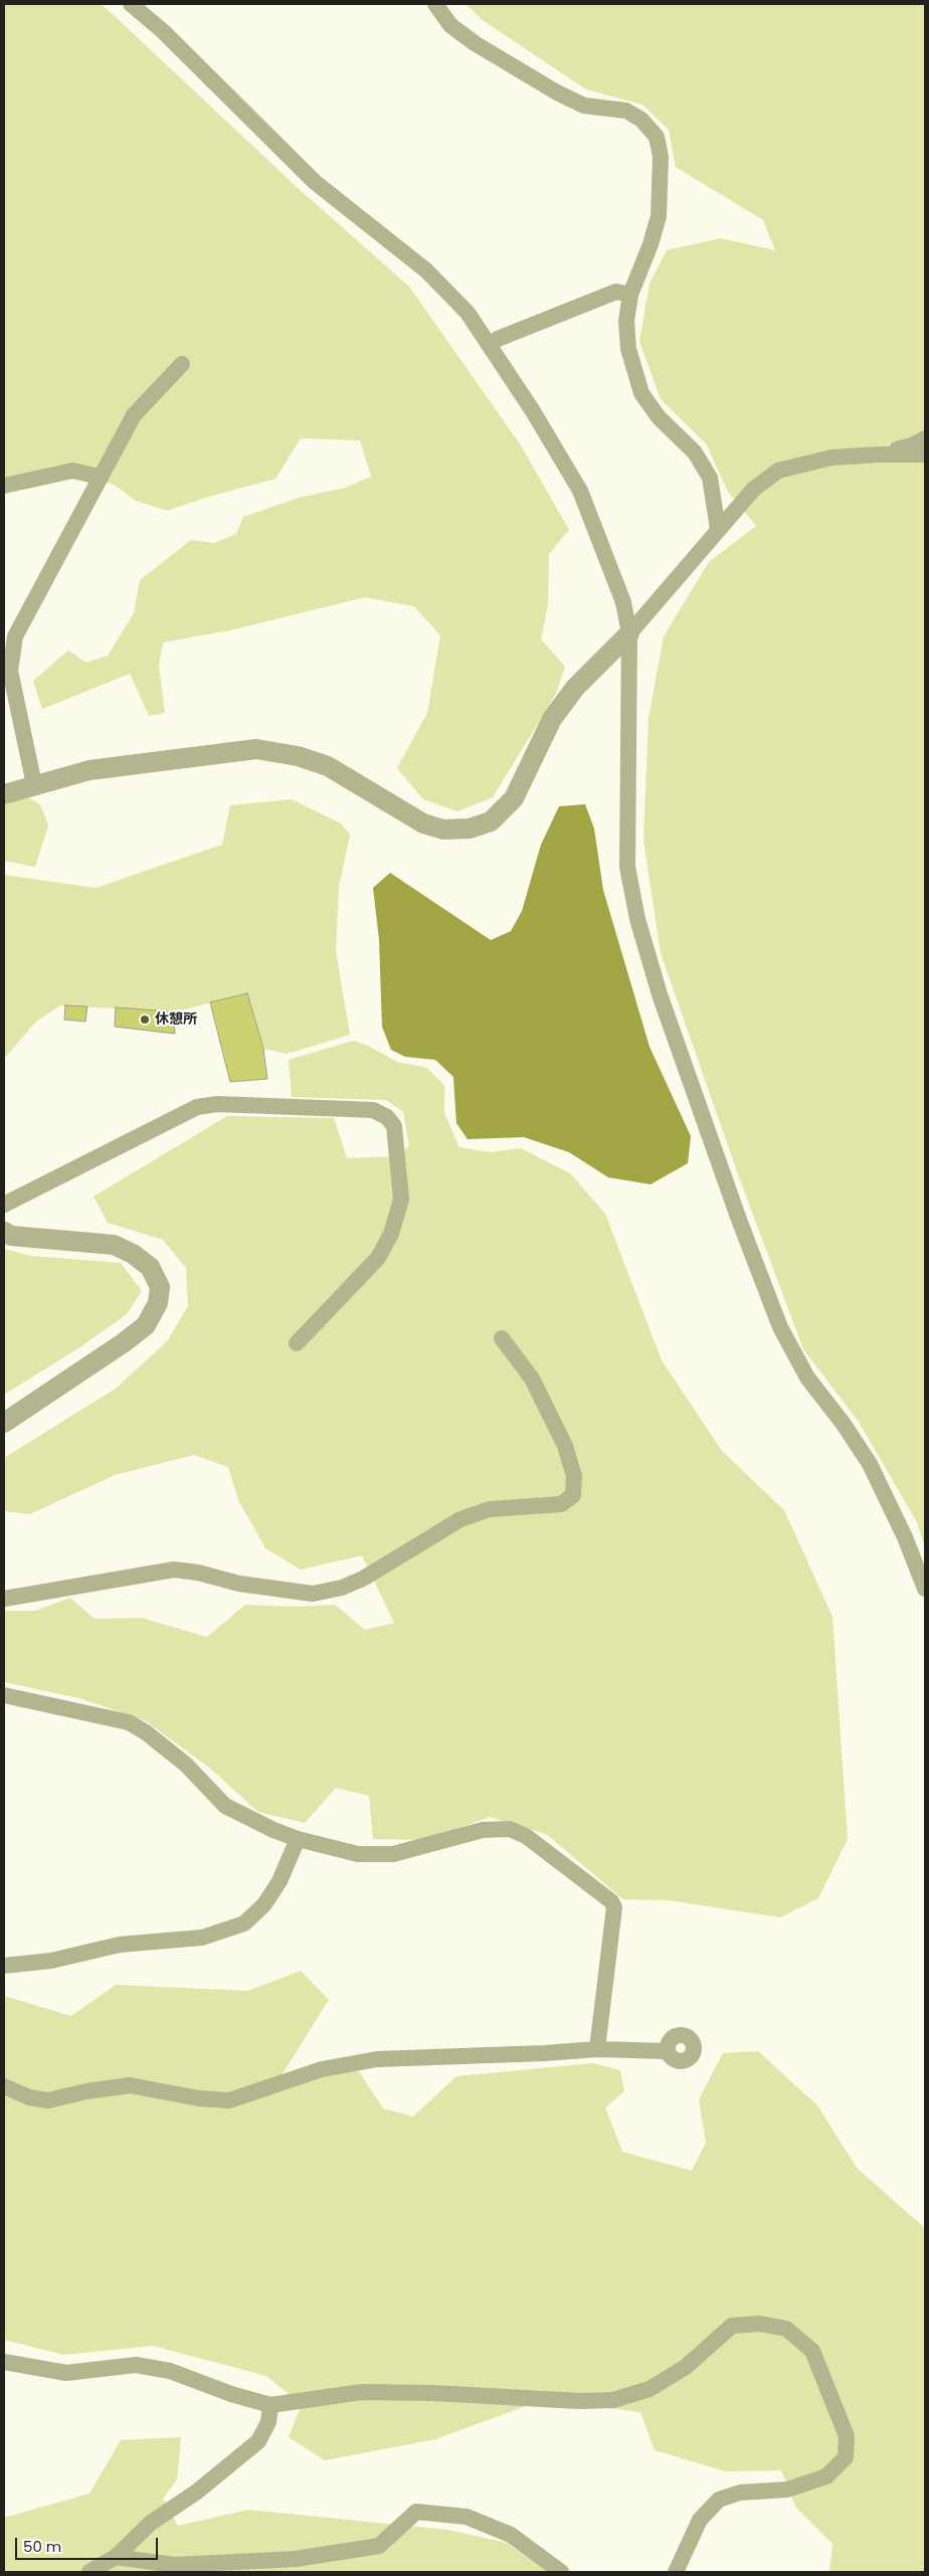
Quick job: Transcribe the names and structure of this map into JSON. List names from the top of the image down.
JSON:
{
  "places": ["休憩所"],
  "scale_bar": "50 m"
}
